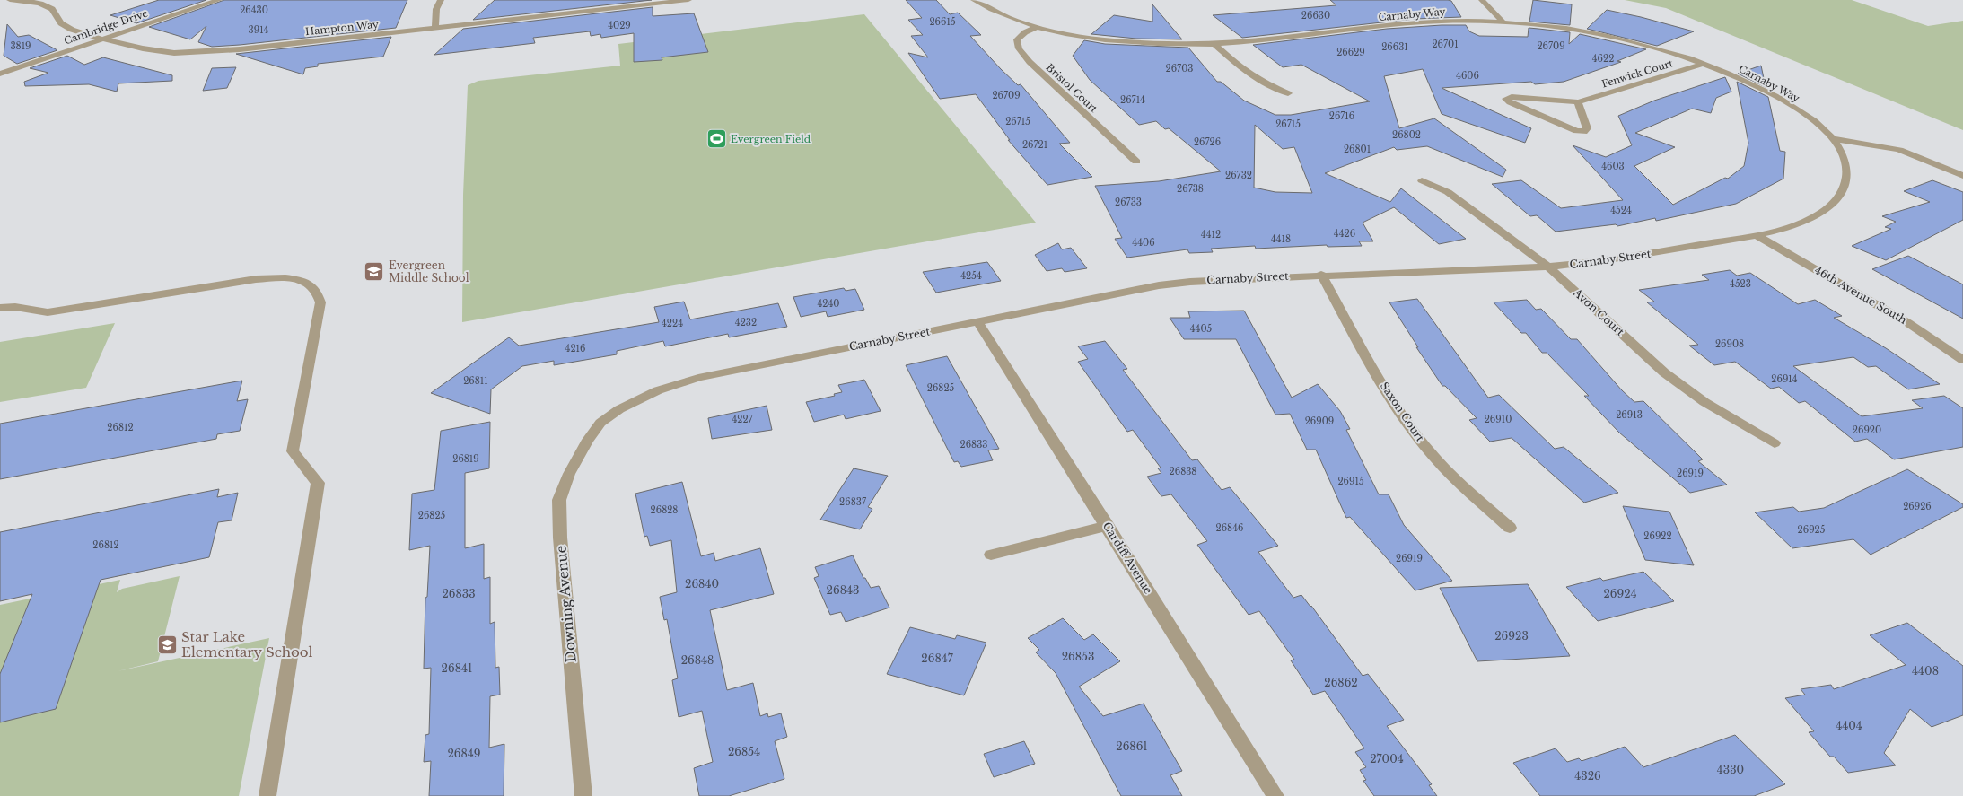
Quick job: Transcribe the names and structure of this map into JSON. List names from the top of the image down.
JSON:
{
  "streets": {
    "street": [
      "Carnaby Way",
      "Cambridge Drive",
      "Hampton Way",
      "Fenwick Court",
      "Bristol Court",
      "Carnaby Street",
      "46th Avenue South",
      "Avon Court",
      "Saxon Court",
      "Cardiff Avenue",
      "Downing Avenue"
    ]
  },
  "crossings": [
    ["Carnaby Way", "Fenwick Court"],
    ["Carnaby Way", "Bristol Court"],
    ["Carnaby Way", "Carnaby Street"],
    ["Cambridge Drive", "Hampton Way"],
    ["Carnaby Street", "46th Avenue South"],
    ["Carnaby Street", "Avon Court"],
    ["Carnaby Street", "Saxon Court"],
    ["Carnaby Street", "Cardiff Avenue"],
    ["Carnaby Street", "Downing Avenue"]
  ],
  "places": {
    "sports": ["Evergreen Field"],
    "school or university": ["Evergreen Middle School", "Star Lake Elementary School"]
  },
  "house_numbers": [
    "26430",
    "26630",
    "26615",
    "4029",
    "3914",
    "26701",
    "3819",
    "26709",
    "26631",
    "26629",
    "4622",
    "26703",
    "4606",
    "26709",
    "26714",
    "26716",
    "26715",
    "26715",
    "26802",
    "26726",
    "26721",
    "26801",
    "4603",
    "26732",
    "26738",
    "26733",
    "4524",
    "4426",
    "4412",
    "4418",
    "4406",
    "4254",
    "4523",
    "4240",
    "4232",
    "4224",
    "4405",
    "26908",
    "4216",
    "26914",
    "26811",
    "26825",
    "26913",
    "4227",
    "26910",
    "26909",
    "26812",
    "26920",
    "26833",
    "26819",
    "26838",
    "26919",
    "26915",
    "26837",
    "26926",
    "26828",
    "26825",
    "26846",
    "26925",
    "26922",
    "26812",
    "26919",
    "26840",
    "26843",
    "26833",
    "26924",
    "26923",
    "26853",
    "26847",
    "26848",
    "26841",
    "4408",
    "26862",
    "4404",
    "26861",
    "26854",
    "26849",
    "27004",
    "4330",
    "4326"
  ]
}
